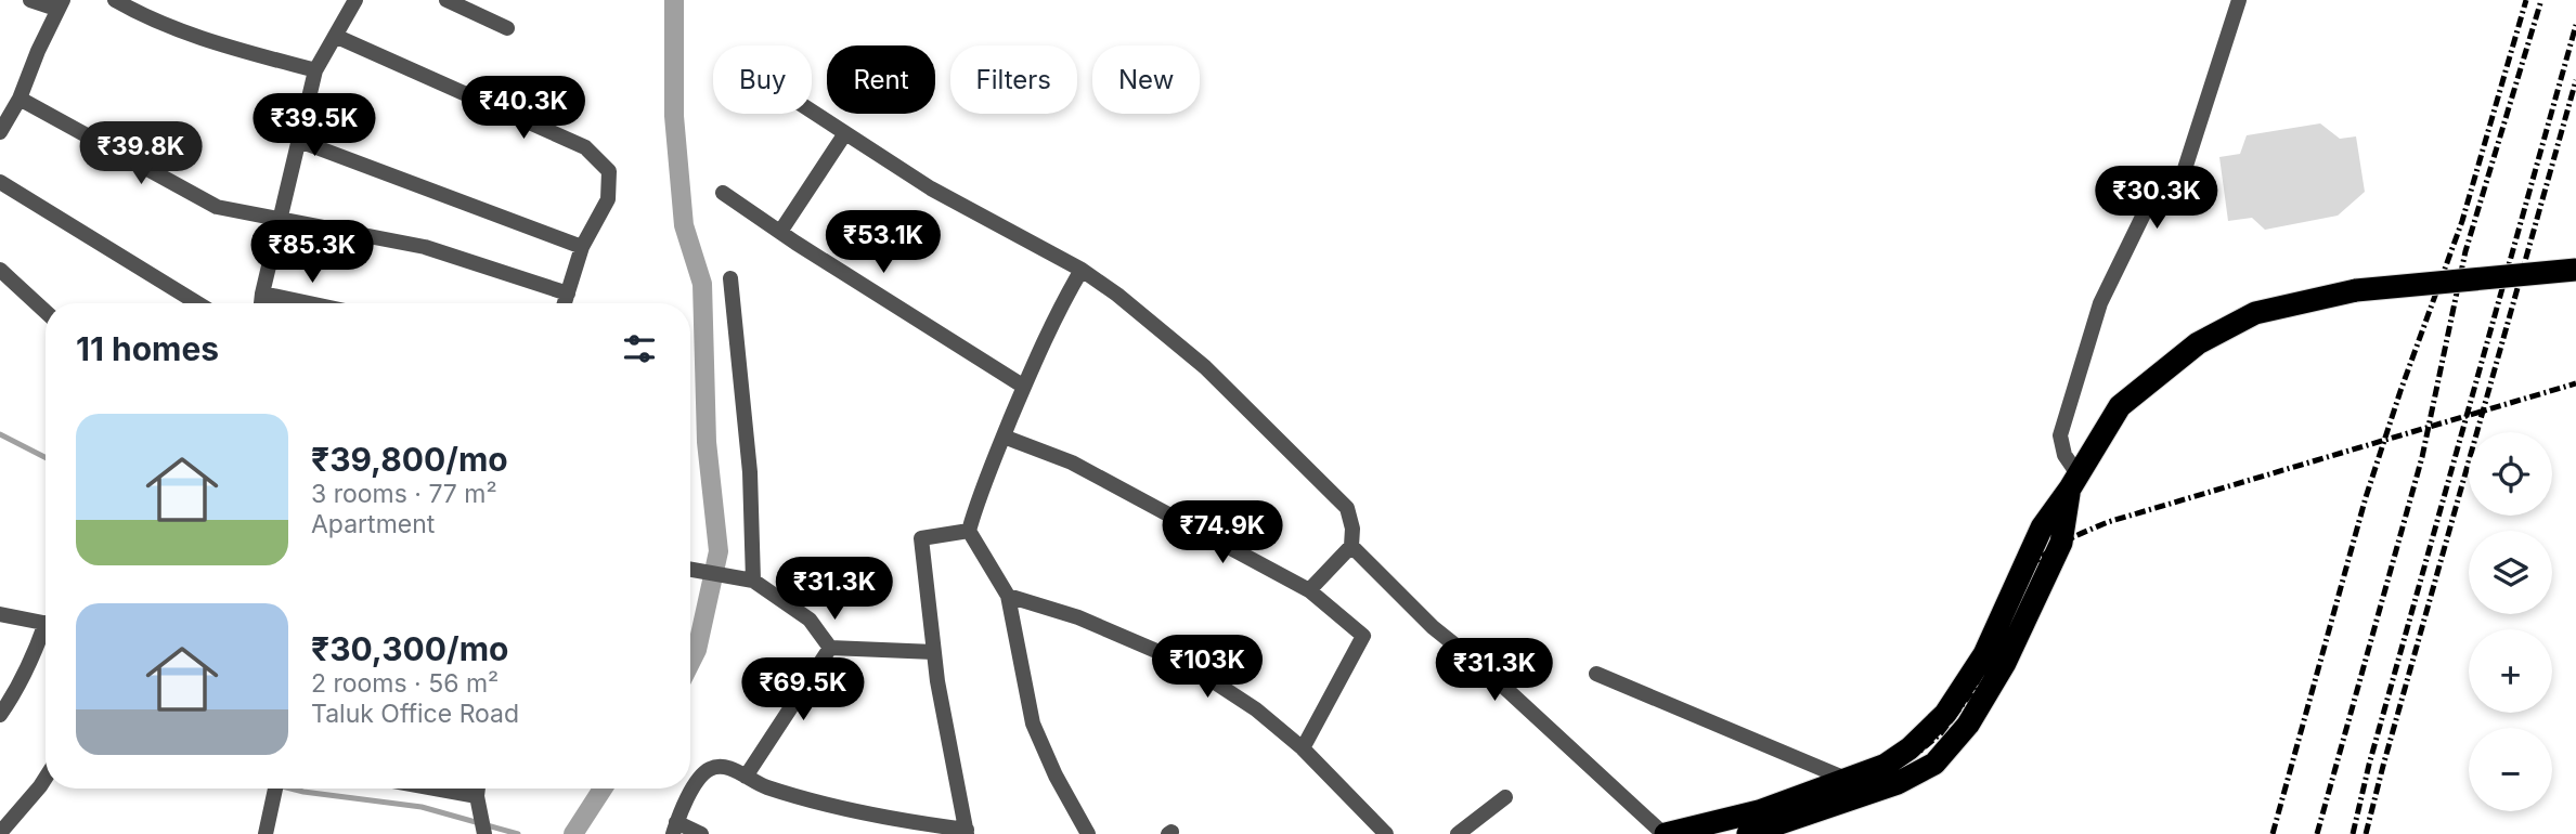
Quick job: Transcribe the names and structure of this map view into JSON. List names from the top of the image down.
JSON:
{
  "page": {
    "chip": [
      "Buy",
      "Rent",
      "Filters",
      "New"
    ],
    "price": [
      "₹40.3K",
      "₹39.5K",
      "₹39.8K",
      "₹30.3K",
      "₹53.1K",
      "₹85.3K",
      "₹74.9K",
      "₹31.3K",
      "₹103K",
      "₹31.3K",
      "₹69.5K"
    ],
    "heading": "11 homes",
    "list": [
      {
        "name": "₹39,800/mo",
        "note": "3 rooms · 77 m² · Apartment"
      },
      {
        "name": "₹30,300/mo",
        "note": "2 rooms · 56 m² · Taluk Office Road"
      }
    ],
    "map_buttons": ["+", "−"]
  }
}
